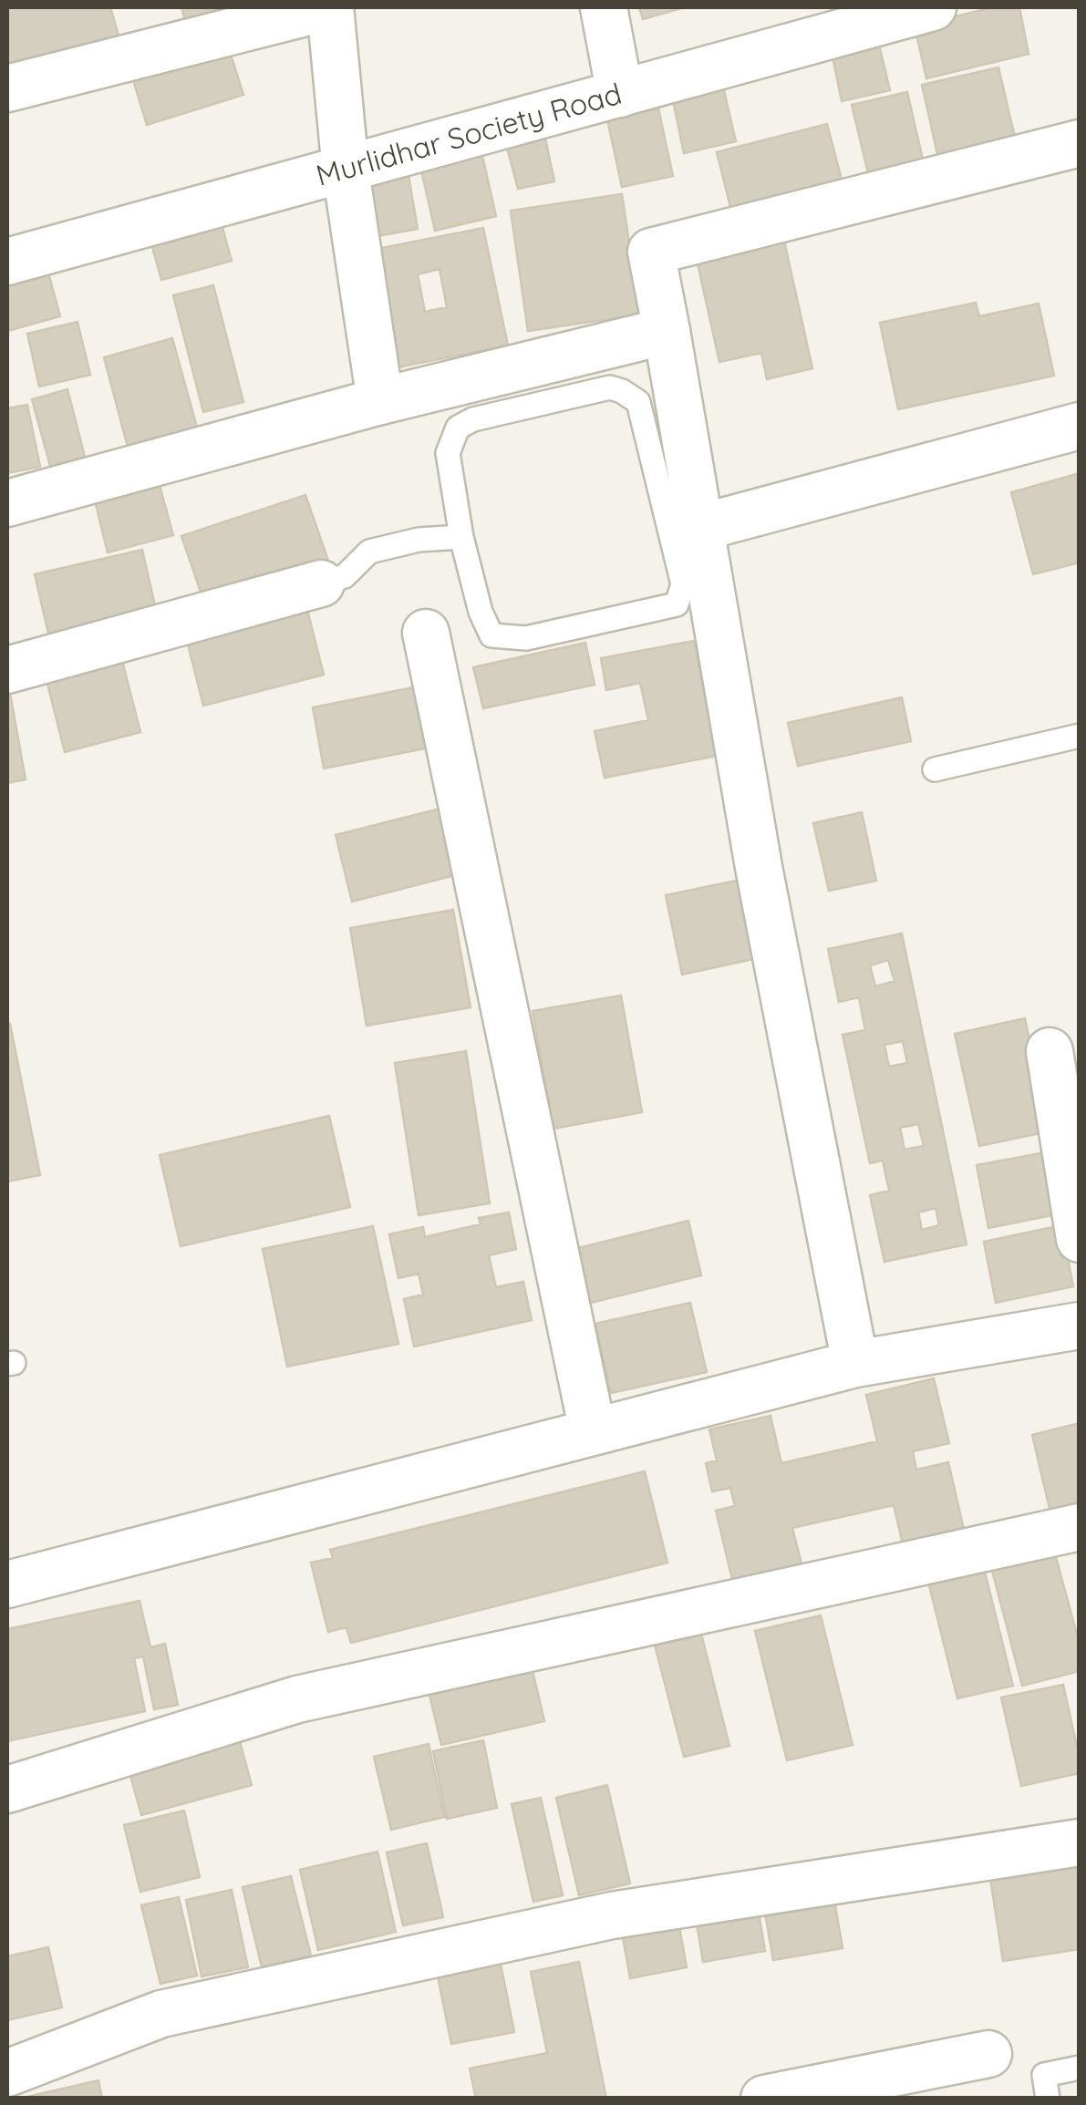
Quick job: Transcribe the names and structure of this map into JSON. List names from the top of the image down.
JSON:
{
  "streets": {
    "street": ["Murlidhar Society Road"]
  }
}
